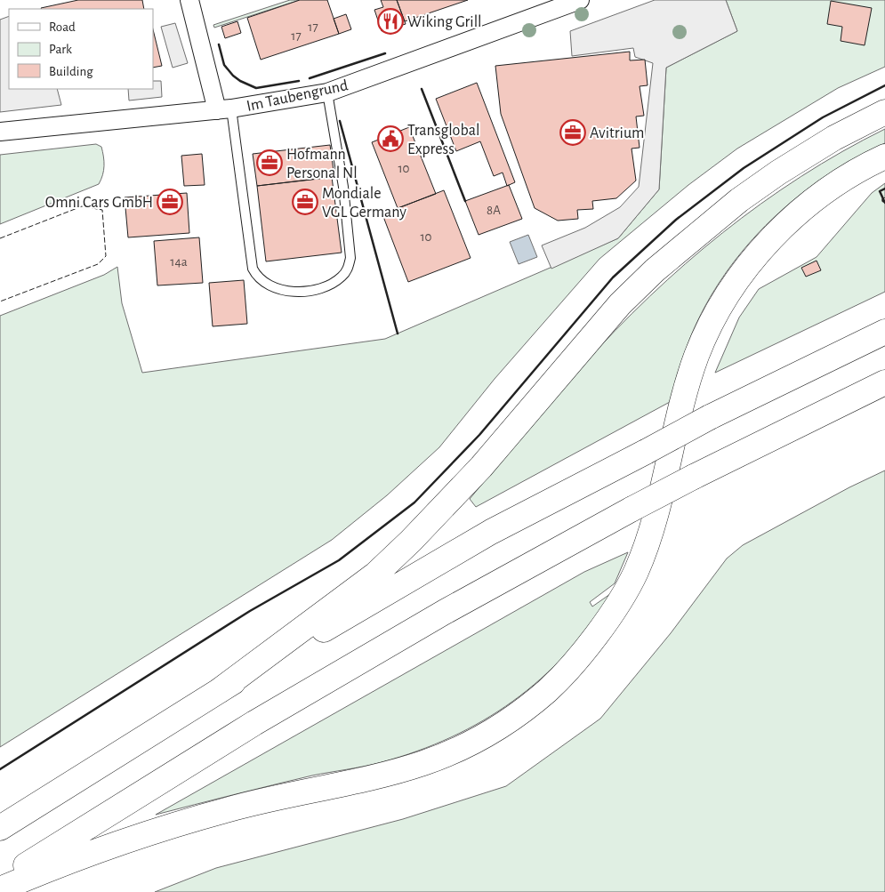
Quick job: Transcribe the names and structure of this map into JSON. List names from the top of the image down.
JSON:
{
  "streets": {
    "street": ["Im Taubengrund"]
  },
  "places": {
    "restaurant": ["Wiking Grill"],
    "office": [
      "Avitrium",
      "Hofmann Personal Nl",
      "Omni Cars GmbH",
      "Mondiale VGL Germany"
    ],
    "public building": ["Transglobal Express"]
  },
  "house_numbers": [
    "17",
    "17",
    "10",
    "8A",
    "10",
    "14a"
  ],
  "legend": ["Road", "Park", "Building"]
}
